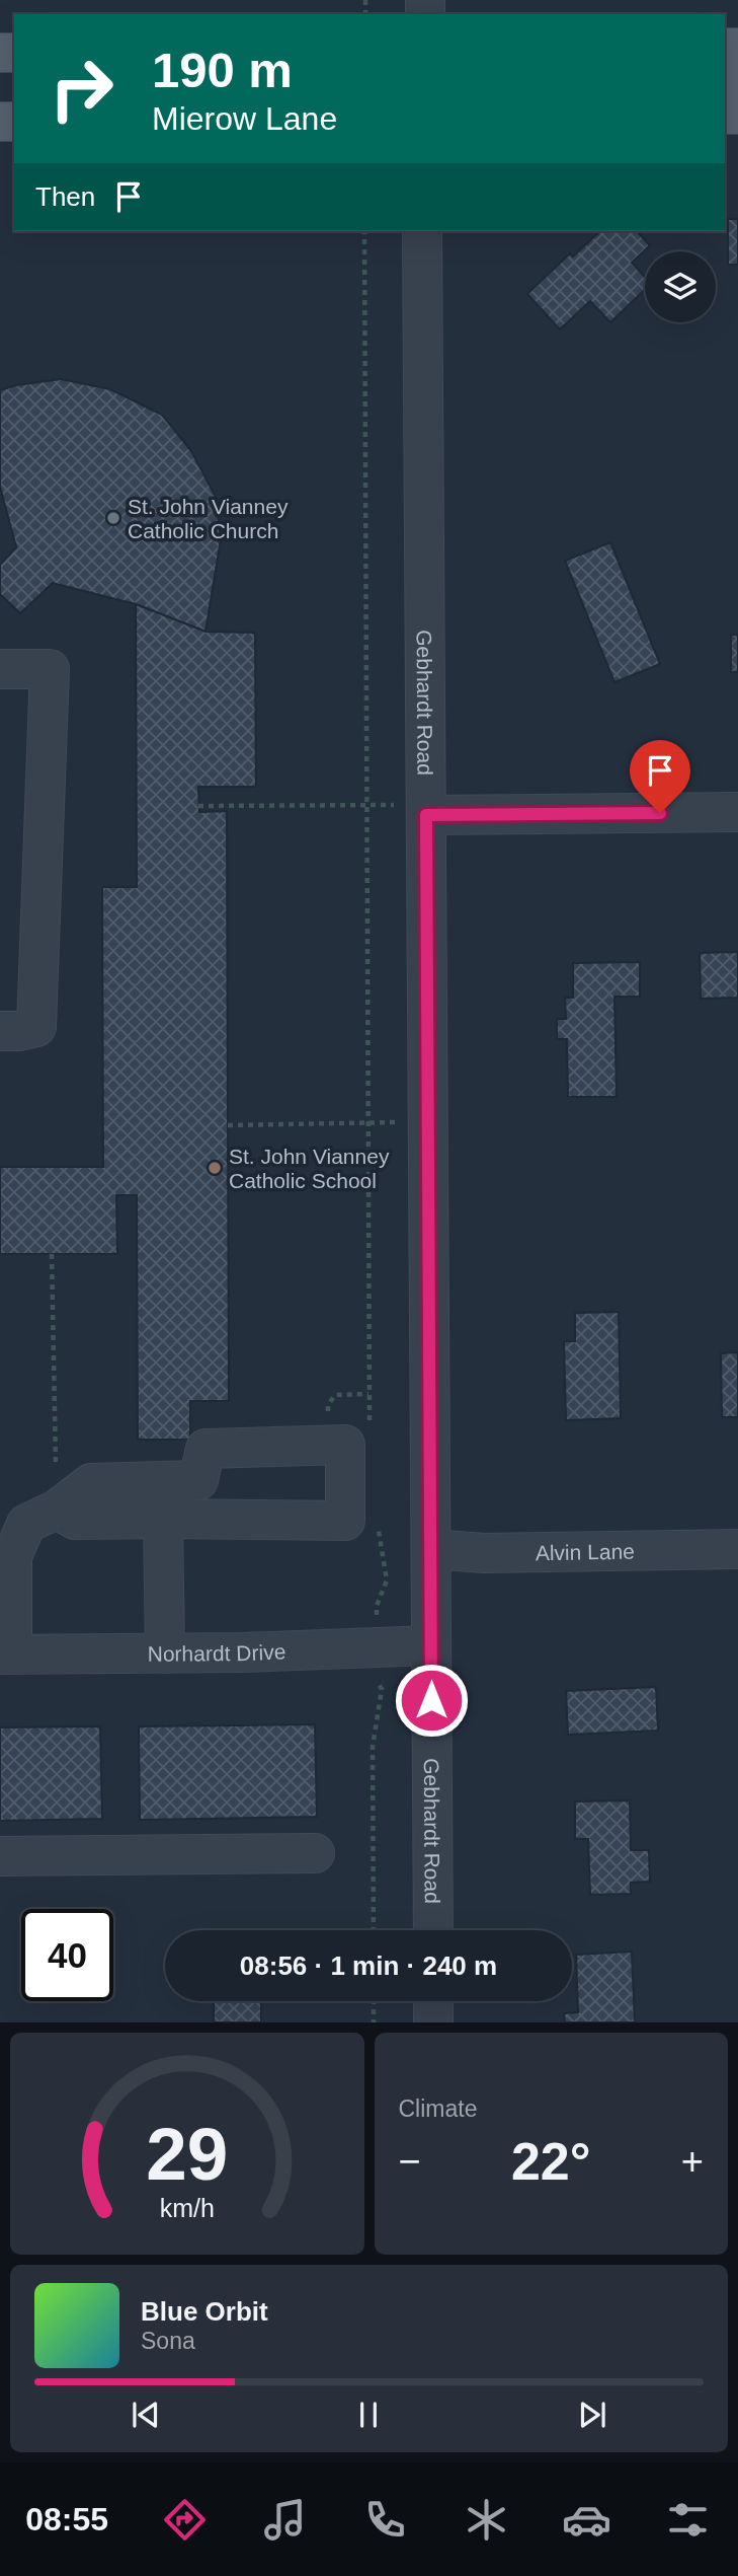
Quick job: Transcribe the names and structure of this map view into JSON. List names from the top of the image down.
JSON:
{
  "streets": {
    "street": ["Gebhardt Road", "Alvin Lane", "Norhardt Drive"]
  },
  "crossings": [
    ["Gebhardt Road", "Alvin Lane"],
    ["Gebhardt Road", "Norhardt Drive"]
  ],
  "places": ["St. John Vianney Catholic Church", "St. John Vianney Catholic School"],
  "page": {
    "turn": ["190 m", "Mierow Lane"],
    "then": "Then",
    "limit": "40",
    "trip": "08:56 · 1 min · 240 m",
    "tile": "Climate",
    "heat": ["−", "22°", "+"],
    "song": ["Blue Orbit", "Sona"],
    "tabs": "08:55",
    "gauge": ["29", "km/h"]
  }
}
